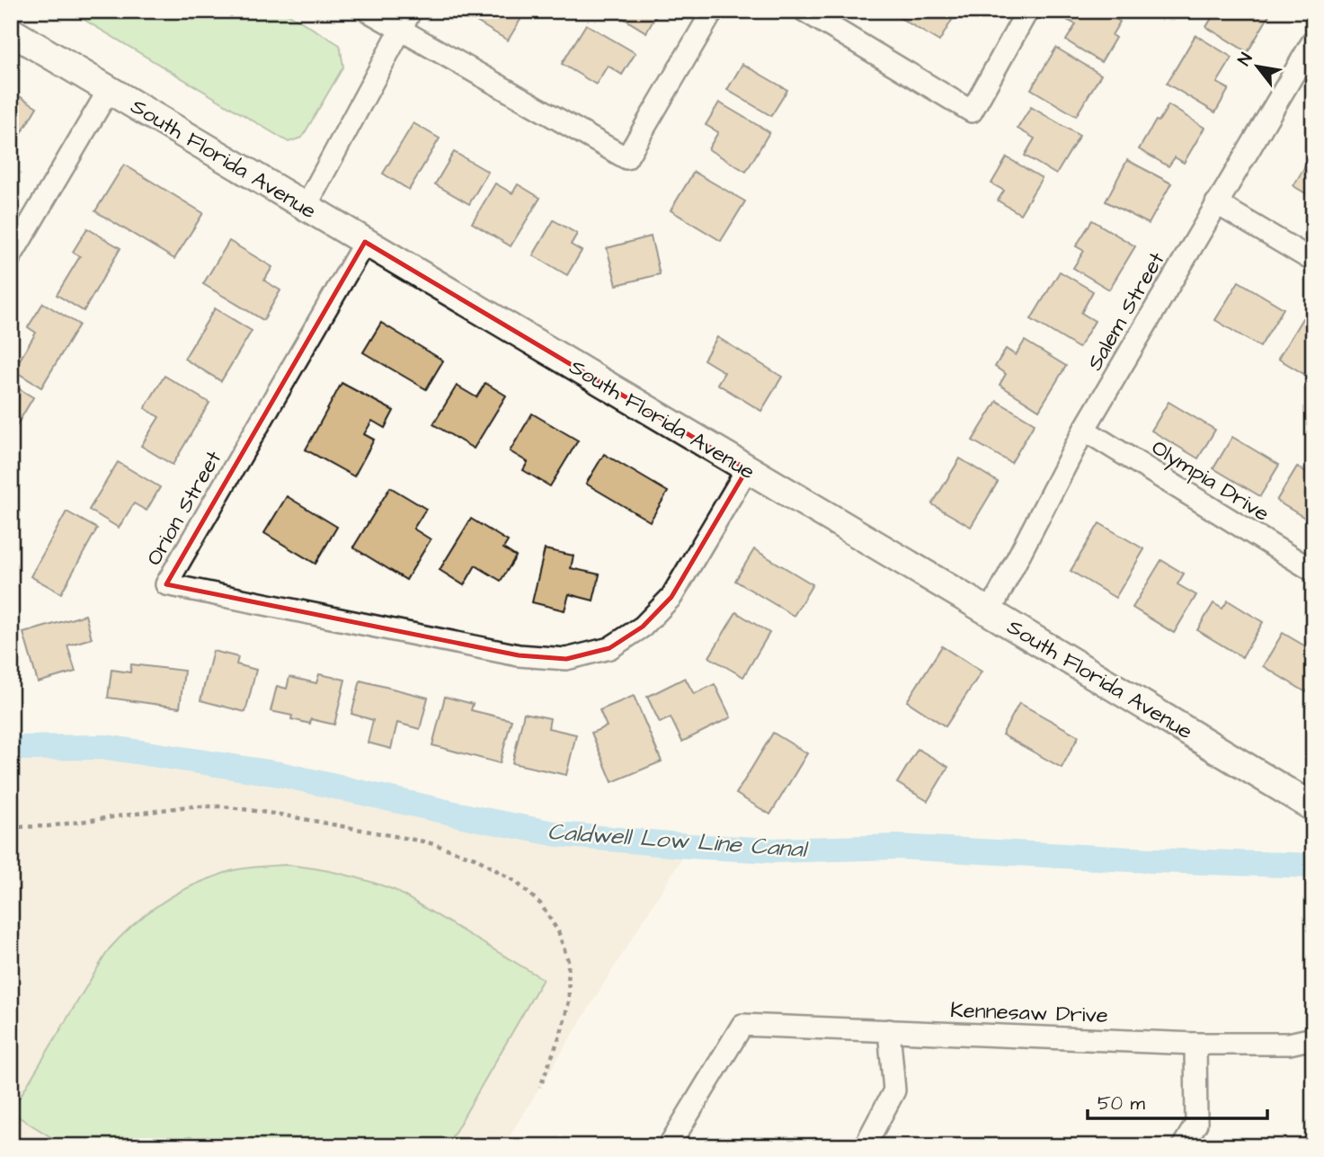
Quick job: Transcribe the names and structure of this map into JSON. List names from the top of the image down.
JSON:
{
  "streets": {
    "street": [
      "South Florida Avenue",
      "Salem Street",
      "Olympia Drive",
      "Orion Street",
      "Kennesaw Drive"
    ]
  },
  "crossings": [
    ["South Florida Avenue", "Salem Street"],
    ["South Florida Avenue", "Orion Street"],
    ["Salem Street", "Olympia Drive"]
  ],
  "water": ["Caldwell Low Line Canal"],
  "scale_bar": "50 m",
  "north": "top left"
}
